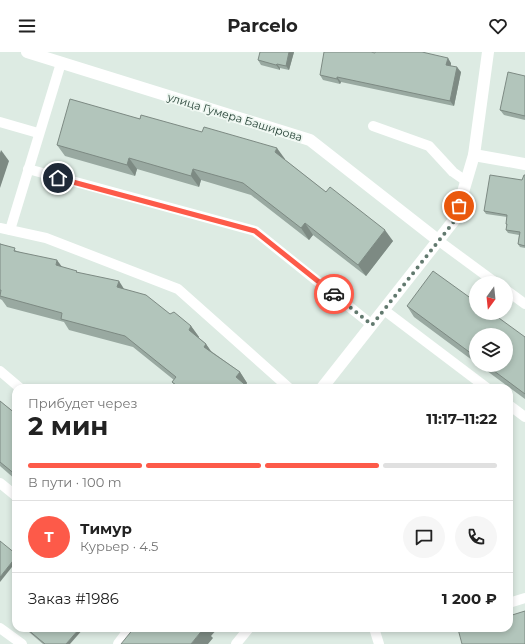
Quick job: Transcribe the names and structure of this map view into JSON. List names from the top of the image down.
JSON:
{
  "streets": {
    "street": ["улица Гумера Баширова"]
  },
  "north": "bottom",
  "page": {
    "header": "Parcelo",
    "heading": ["2 мин", "Прибудет через", "11:17–11:22"],
    "panel": [
      "Тимур",
      "Курьер · 4.5",
      "Заказ #1986",
      "1 200 ₽"
    ],
    "bar": "В пути · 100 m",
    "round": "Т"
  }
}
